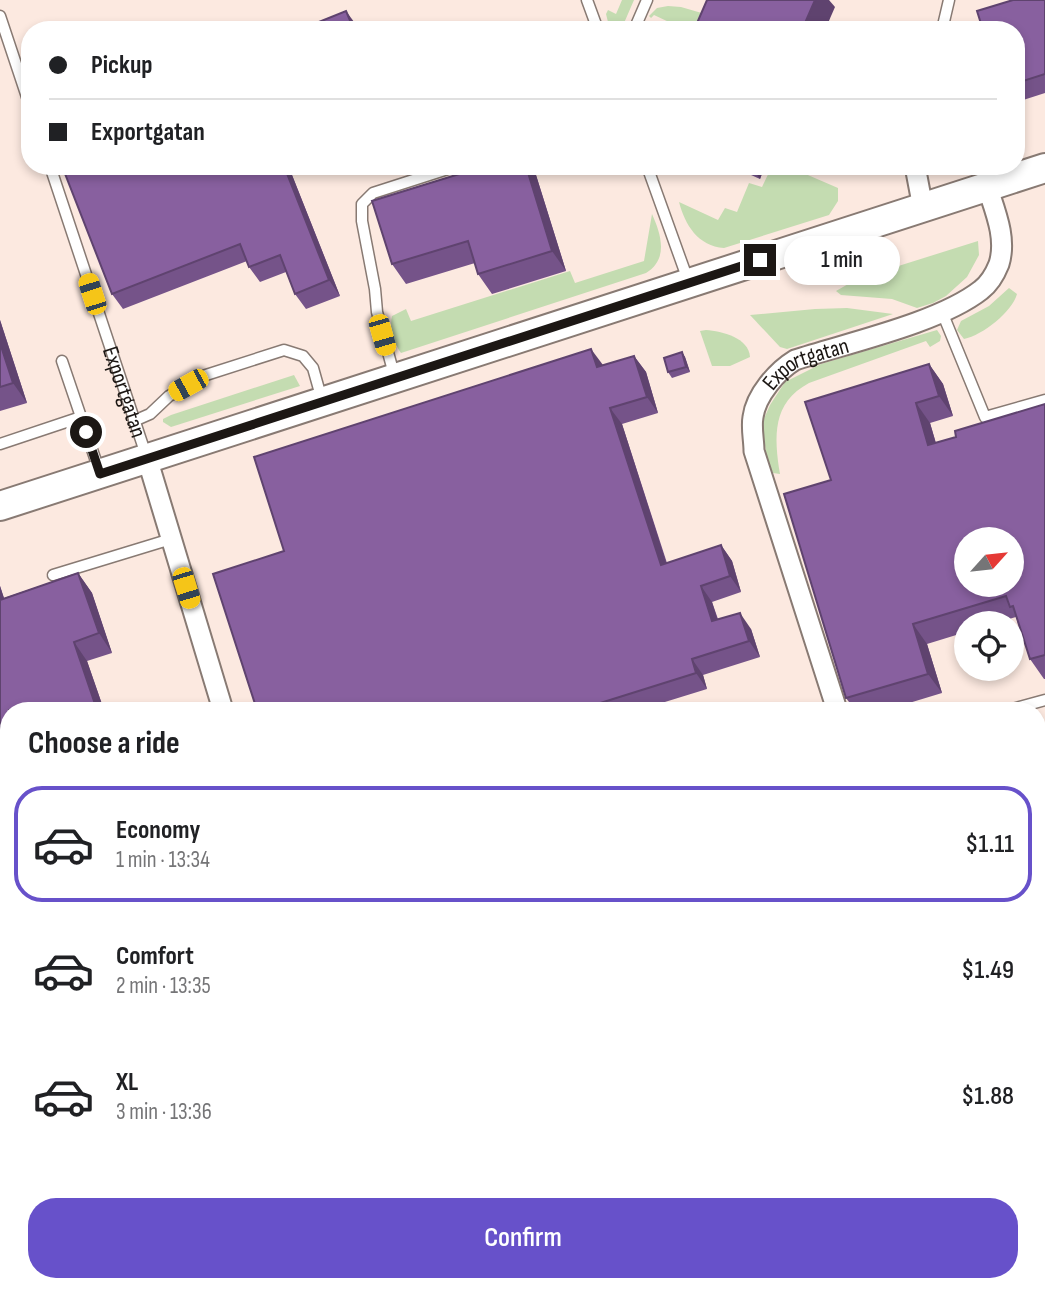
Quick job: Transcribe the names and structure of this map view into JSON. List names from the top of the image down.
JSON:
{
  "streets": {
    "street": ["Exportgatan"]
  },
  "north": "top right",
  "page": {
    "banner": ["Pickup", "Exportgatan"],
    "bubble": "1 min",
    "heading": "Choose a ride",
    "list": [
      {
        "name": "Economy",
        "note": "1 min · 13:34",
        "value": "$1.11"
      },
      {
        "name": "Comfort",
        "note": "2 min · 13:35",
        "value": "$1.49"
      },
      {
        "name": "XL",
        "note": "3 min · 13:36",
        "value": "$1.88"
      }
    ],
    "buttons": "Confirm"
  }
}
